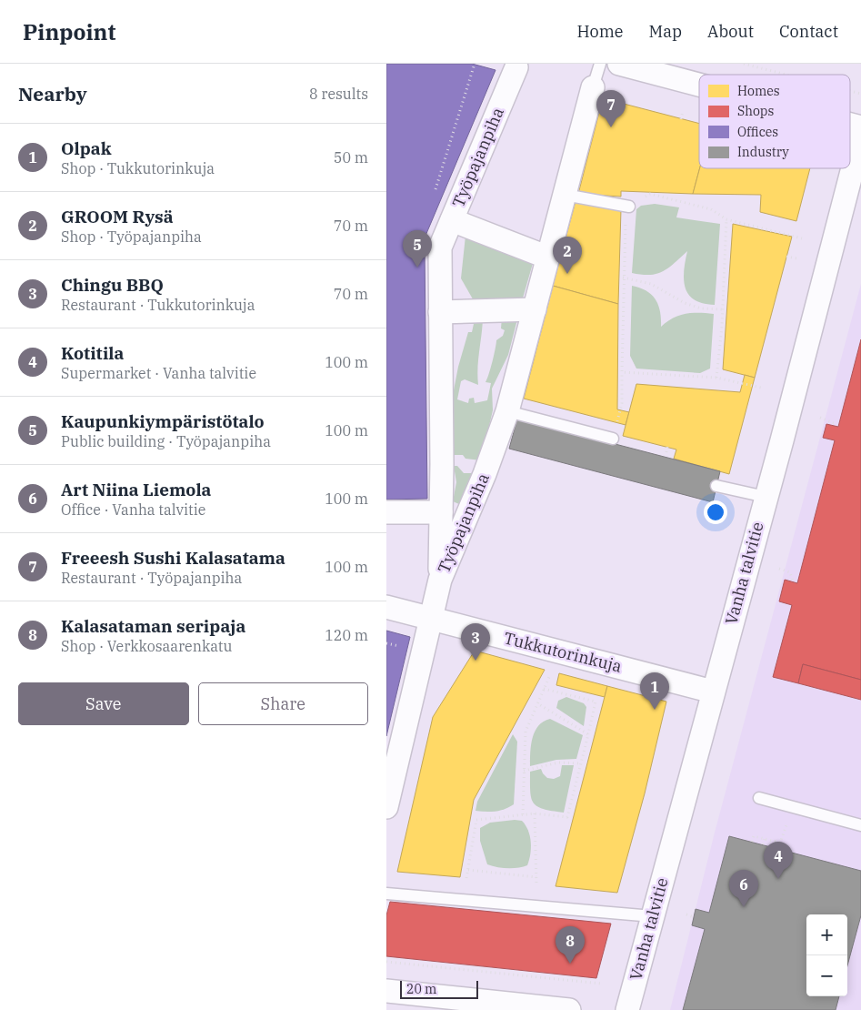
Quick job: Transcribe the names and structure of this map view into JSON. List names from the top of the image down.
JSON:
{
  "streets": {
    "street": ["Työpajanpiha", "Vanha talvitie", "Tukkutorinkuja"]
  },
  "crossings": [
    ["Vanha talvitie", "Tukkutorinkuja"]
  ],
  "legend": [
    "Homes",
    "Shops",
    "Offices",
    "Industry"
  ],
  "scale_bar": "20 m",
  "page": {
    "header": "Pinpoint",
    "nav": [
      "Home",
      "Map",
      "About",
      "Contact"
    ],
    "heading": ["Nearby", "8 results"],
    "pins": [
      "7",
      "5",
      "2",
      "3",
      "1",
      "4",
      "6",
      "8"
    ],
    "list": [
      {
        "mark": "1",
        "name": "Olpak",
        "note": "Shop · Tukkutorinkuja",
        "value": "50 m"
      },
      {
        "mark": "2",
        "name": "GROOM Rysä",
        "note": "Shop · Työpajanpiha",
        "value": "70 m"
      },
      {
        "mark": "3",
        "name": "Chingu BBQ",
        "note": "Restaurant · Tukkutorinkuja",
        "value": "70 m"
      },
      {
        "mark": "4",
        "name": "Kotitila",
        "note": "Supermarket · Vanha talvitie",
        "value": "100 m"
      },
      {
        "mark": "5",
        "name": "Kaupunkiympäristötalo",
        "note": "Public building · Työpajanpiha",
        "value": "100 m"
      },
      {
        "mark": "6",
        "name": "Art Niina Liemola",
        "note": "Office · Vanha talvitie",
        "value": "100 m"
      },
      {
        "mark": "7",
        "name": "Freeesh Sushi Kalasatama",
        "note": "Restaurant · Työpajanpiha",
        "value": "100 m"
      },
      {
        "mark": "8",
        "name": "Kalasataman seripaja",
        "note": "Shop · Verkkosaarenkatu",
        "value": "120 m"
      }
    ],
    "buttons": ["Save", "Share"],
    "map_buttons": ["+", "−"],
    "scale": "20 m"
  }
}
